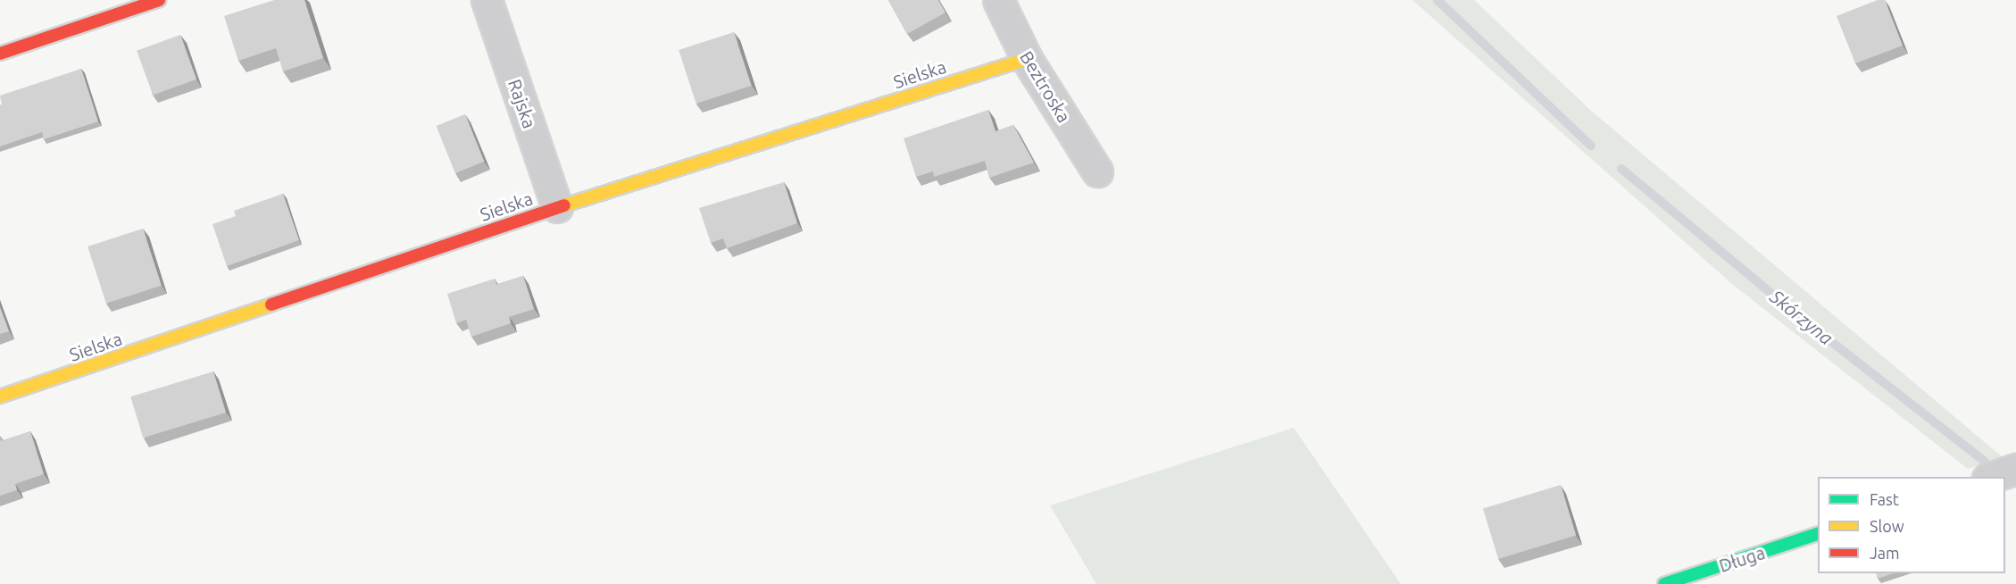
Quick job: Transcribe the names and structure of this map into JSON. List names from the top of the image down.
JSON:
{
  "streets": {
    "street": [
      "Sielska",
      "Beztroska",
      "Rajska",
      "Długa"
    ]
  },
  "crossings": [
    ["Sielska", "Beztroska"],
    ["Sielska", "Rajska"]
  ],
  "water": ["Skórzyna"],
  "legend": ["Fast", "Slow", "Jam"]
}
